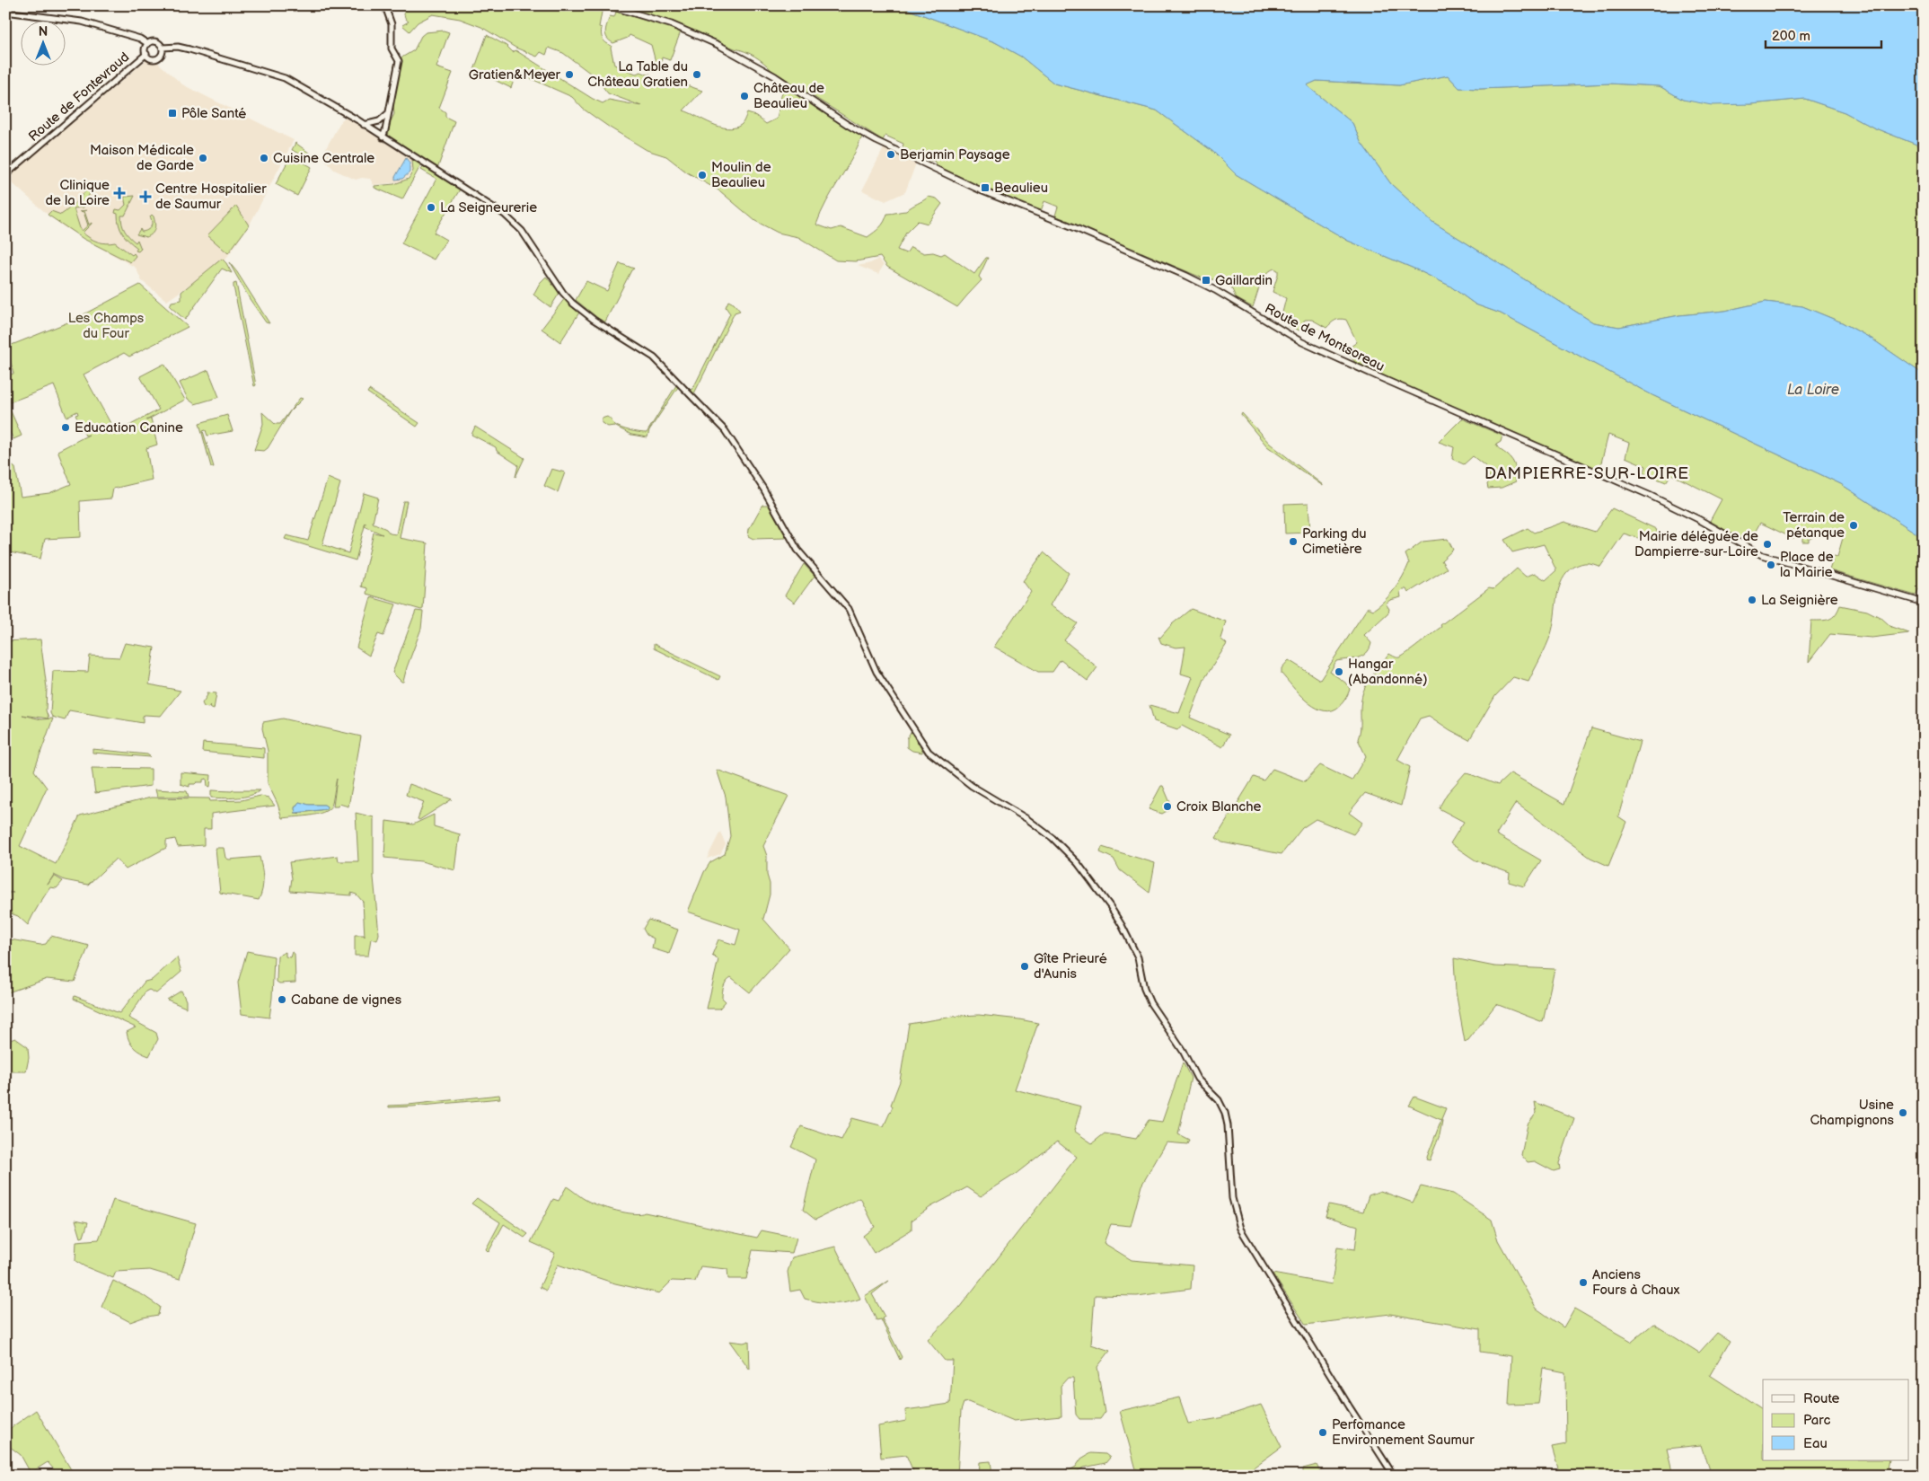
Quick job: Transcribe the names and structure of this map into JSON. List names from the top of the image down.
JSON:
{
  "streets": {
    "main road": ["Route de Montsoreau"],
    "street": ["Route de Fontevraud"]
  },
  "districts": ["DAMPIERRE-SUR-LOIRE"],
  "water": ["La Loire"],
  "parks": ["Les Champs du Four"],
  "places": {
    "other": [
      "Gratien&Meyer",
      "La Table du Château Gratien",
      "Château de Beaulieu",
      "Berjamin Paysage",
      "Maison Médicale de Garde",
      "Cuisine Centrale",
      "Moulin de Beaulieu",
      "La Seigneurerie",
      "Education Canine",
      "Terrain de pétanque",
      "Parking du Cimetière",
      "Mairie déléguée de Dampierre-sur-Loire",
      "Place de la Mairie",
      "La Seignière",
      "Hangar (Abandonné)",
      "Croix Blanche",
      "Gîte Prieuré d'Aunis",
      "Cabane de vignes",
      "Usine Champignons",
      "Anciens Fours à Chaux",
      "Perfomance Environnement Saumur"
    ],
    "transit": ["Pôle Santé", "Beaulieu", "Gaillardin"],
    "health": ["Clinique de la Loire", "Centre Hospitalier de Saumur"]
  },
  "legend": ["Route", "Parc", "Eau"],
  "scale_bar": "200 m",
  "north": "top"
}
